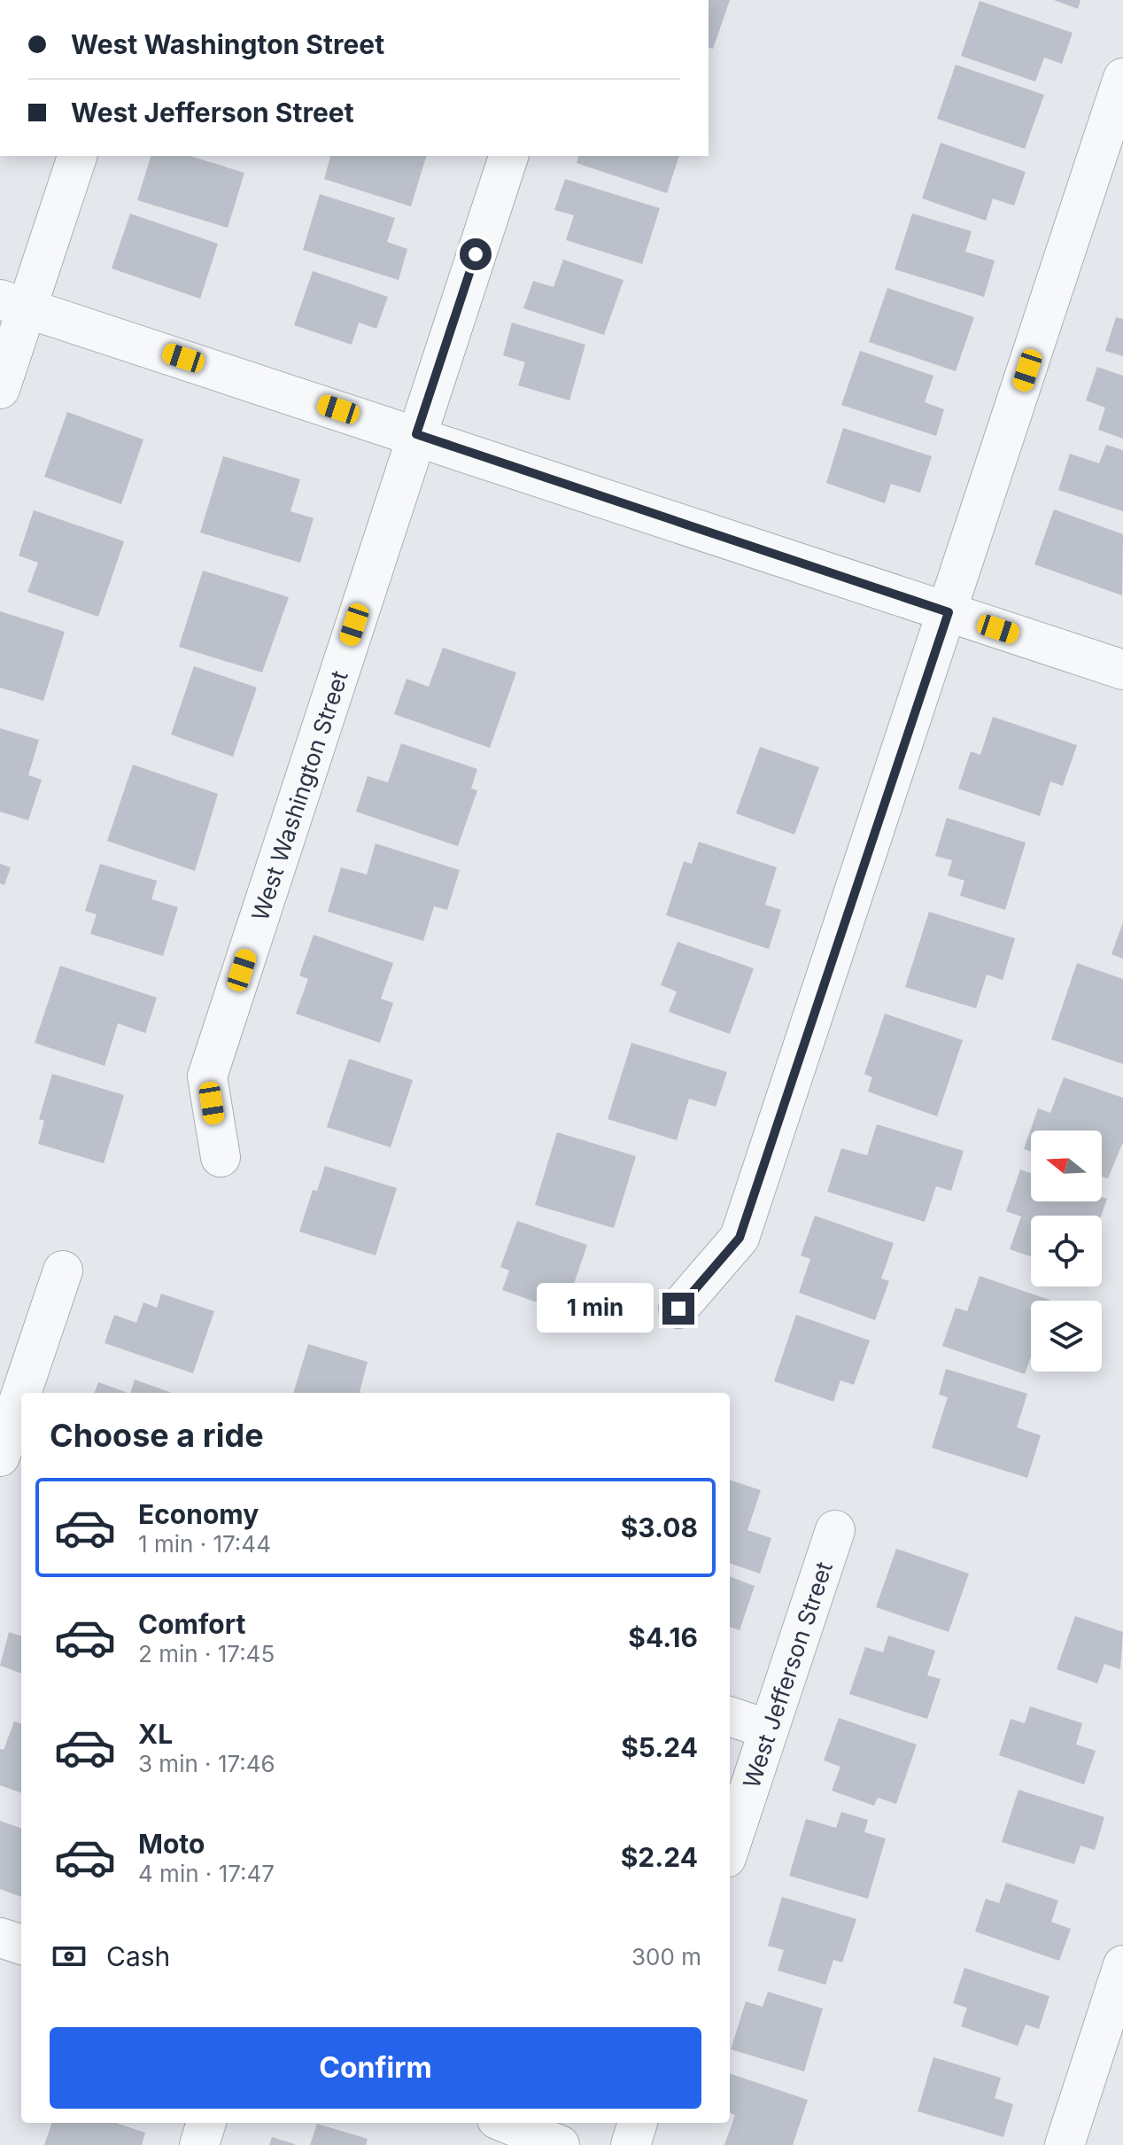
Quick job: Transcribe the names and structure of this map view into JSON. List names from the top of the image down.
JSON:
{
  "streets": {
    "street": ["West Washington Street", "West Jefferson Street"]
  },
  "north": "left",
  "page": {
    "banner": ["West Washington Street", "West Jefferson Street"],
    "bubble": "1 min",
    "heading": "Choose a ride",
    "list": [
      {
        "name": "Economy",
        "note": "1 min · 17:44",
        "value": "$3.08"
      },
      {
        "name": "Comfort",
        "note": "2 min · 17:45",
        "value": "$4.16"
      },
      {
        "name": "XL",
        "note": "3 min · 17:46",
        "value": "$5.24"
      },
      {
        "name": "Moto",
        "note": "4 min · 17:47",
        "value": "$2.24"
      }
    ],
    "pay": ["Cash", "300 m"],
    "buttons": "Confirm"
  }
}
